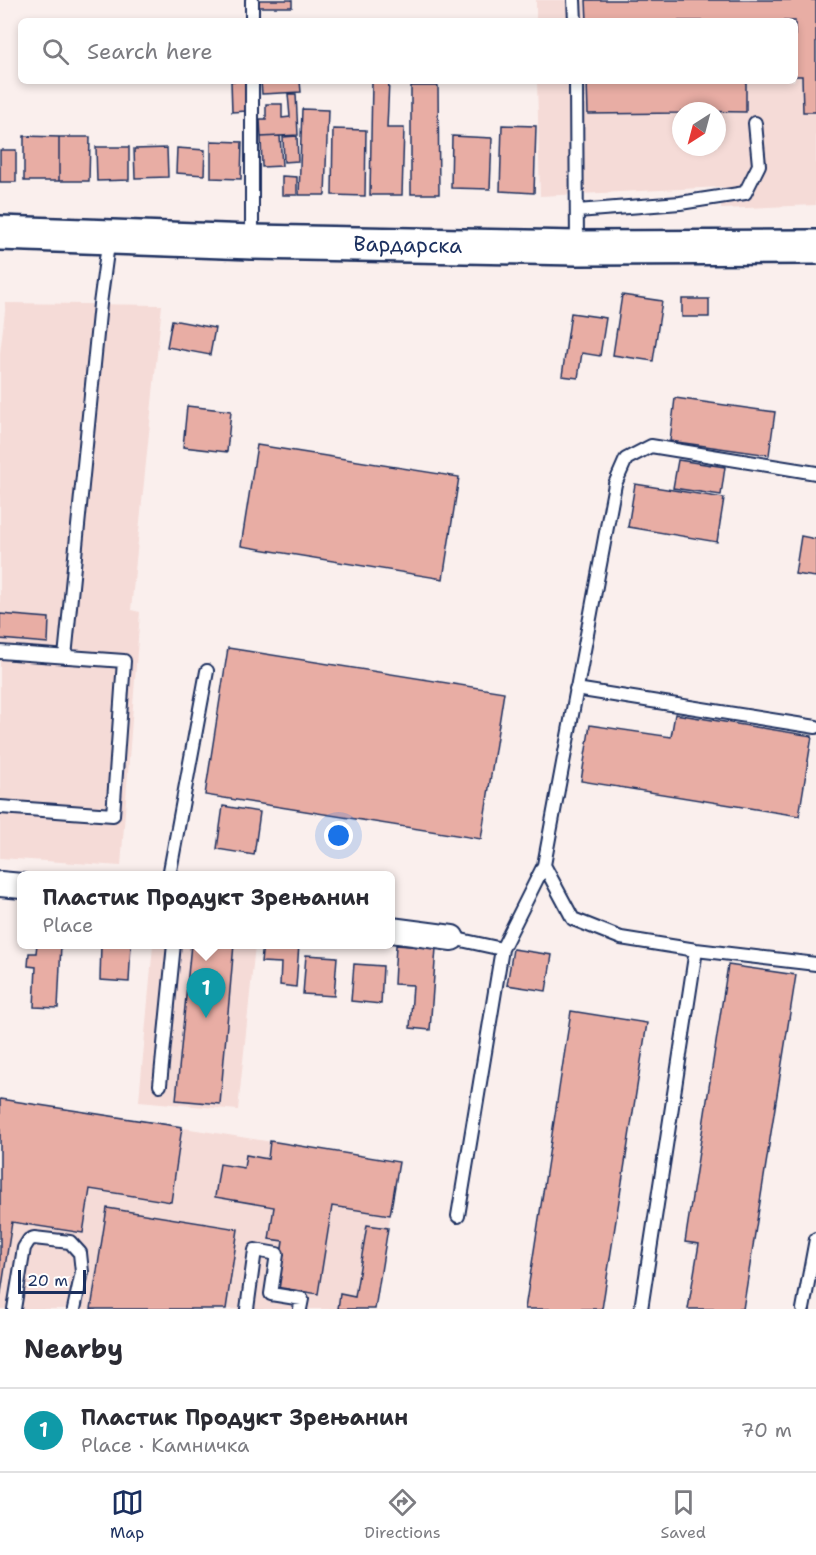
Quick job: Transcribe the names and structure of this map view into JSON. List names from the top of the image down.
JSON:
{
  "streets": {
    "street": ["Вардарска"]
  },
  "scale_bar": "20 m",
  "north": "bottom left",
  "page": {
    "search": "Search here",
    "popup": ["Пластик Продукт Зрењанин", "Place"],
    "pins": "1",
    "scale": "20 m",
    "heading": "Nearby",
    "list": [
      {
        "mark": "1",
        "name": "Пластик Продукт Зрењанин",
        "note": "Place · Камничка",
        "value": "70 m"
      }
    ],
    "nav": ["Map", "Directions", "Saved"]
  }
}
